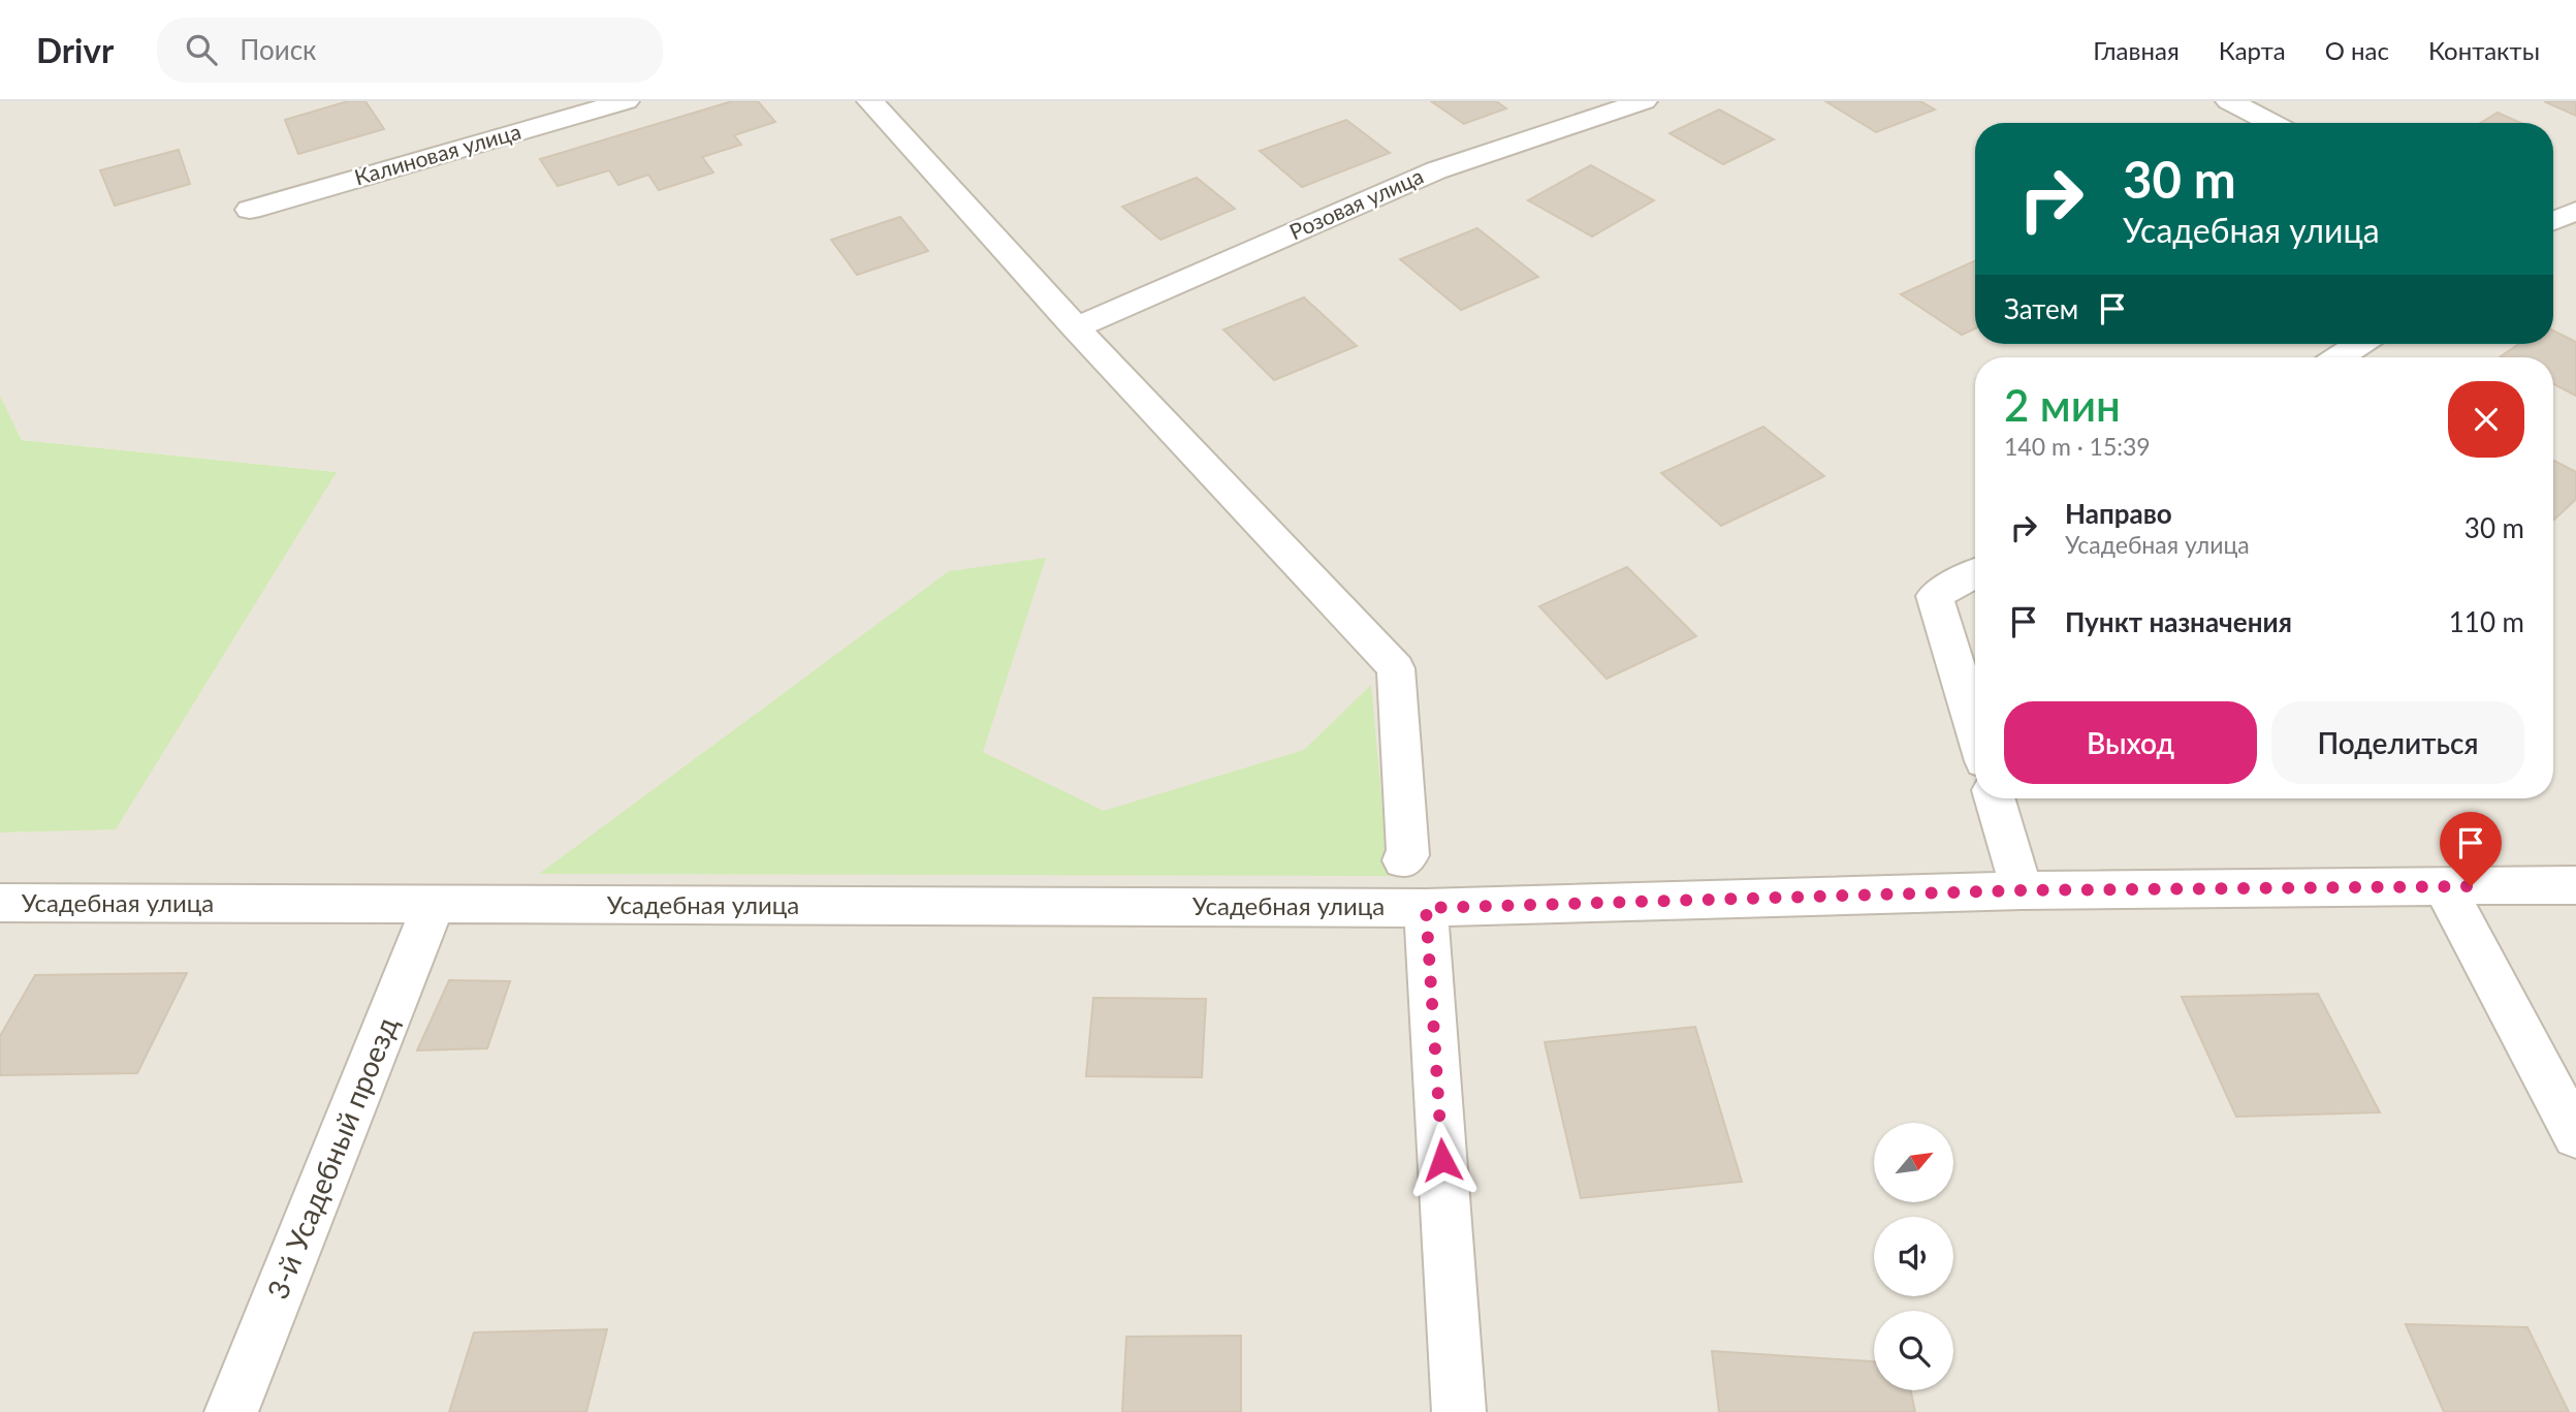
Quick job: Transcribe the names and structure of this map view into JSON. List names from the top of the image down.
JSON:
{
  "streets": {
    "street": [
      "Калиновая улица",
      "Розовая улица",
      "Усадебная улица",
      "3-й Усадебный проезд"
    ]
  },
  "crossings": [
    ["Усадебная улица", "3-й Усадебный проезд"]
  ],
  "north": "top right",
  "page": {
    "header": "Drivr",
    "search": "Поиск",
    "nav": [
      "Главная",
      "Карта",
      "О нас",
      "Контакты"
    ],
    "turn": ["30 m", "Усадебная улица"],
    "then": "Затем",
    "heading": ["2 мин", "140 m · 15:39"],
    "list": [
      {
        "name": "Направо",
        "note": "Усадебная улица",
        "value": "30 m"
      },
      {
        "name": "Пункт назначения",
        "value": "110 m"
      }
    ],
    "buttons": ["Выход", "Поделиться"]
  }
}
